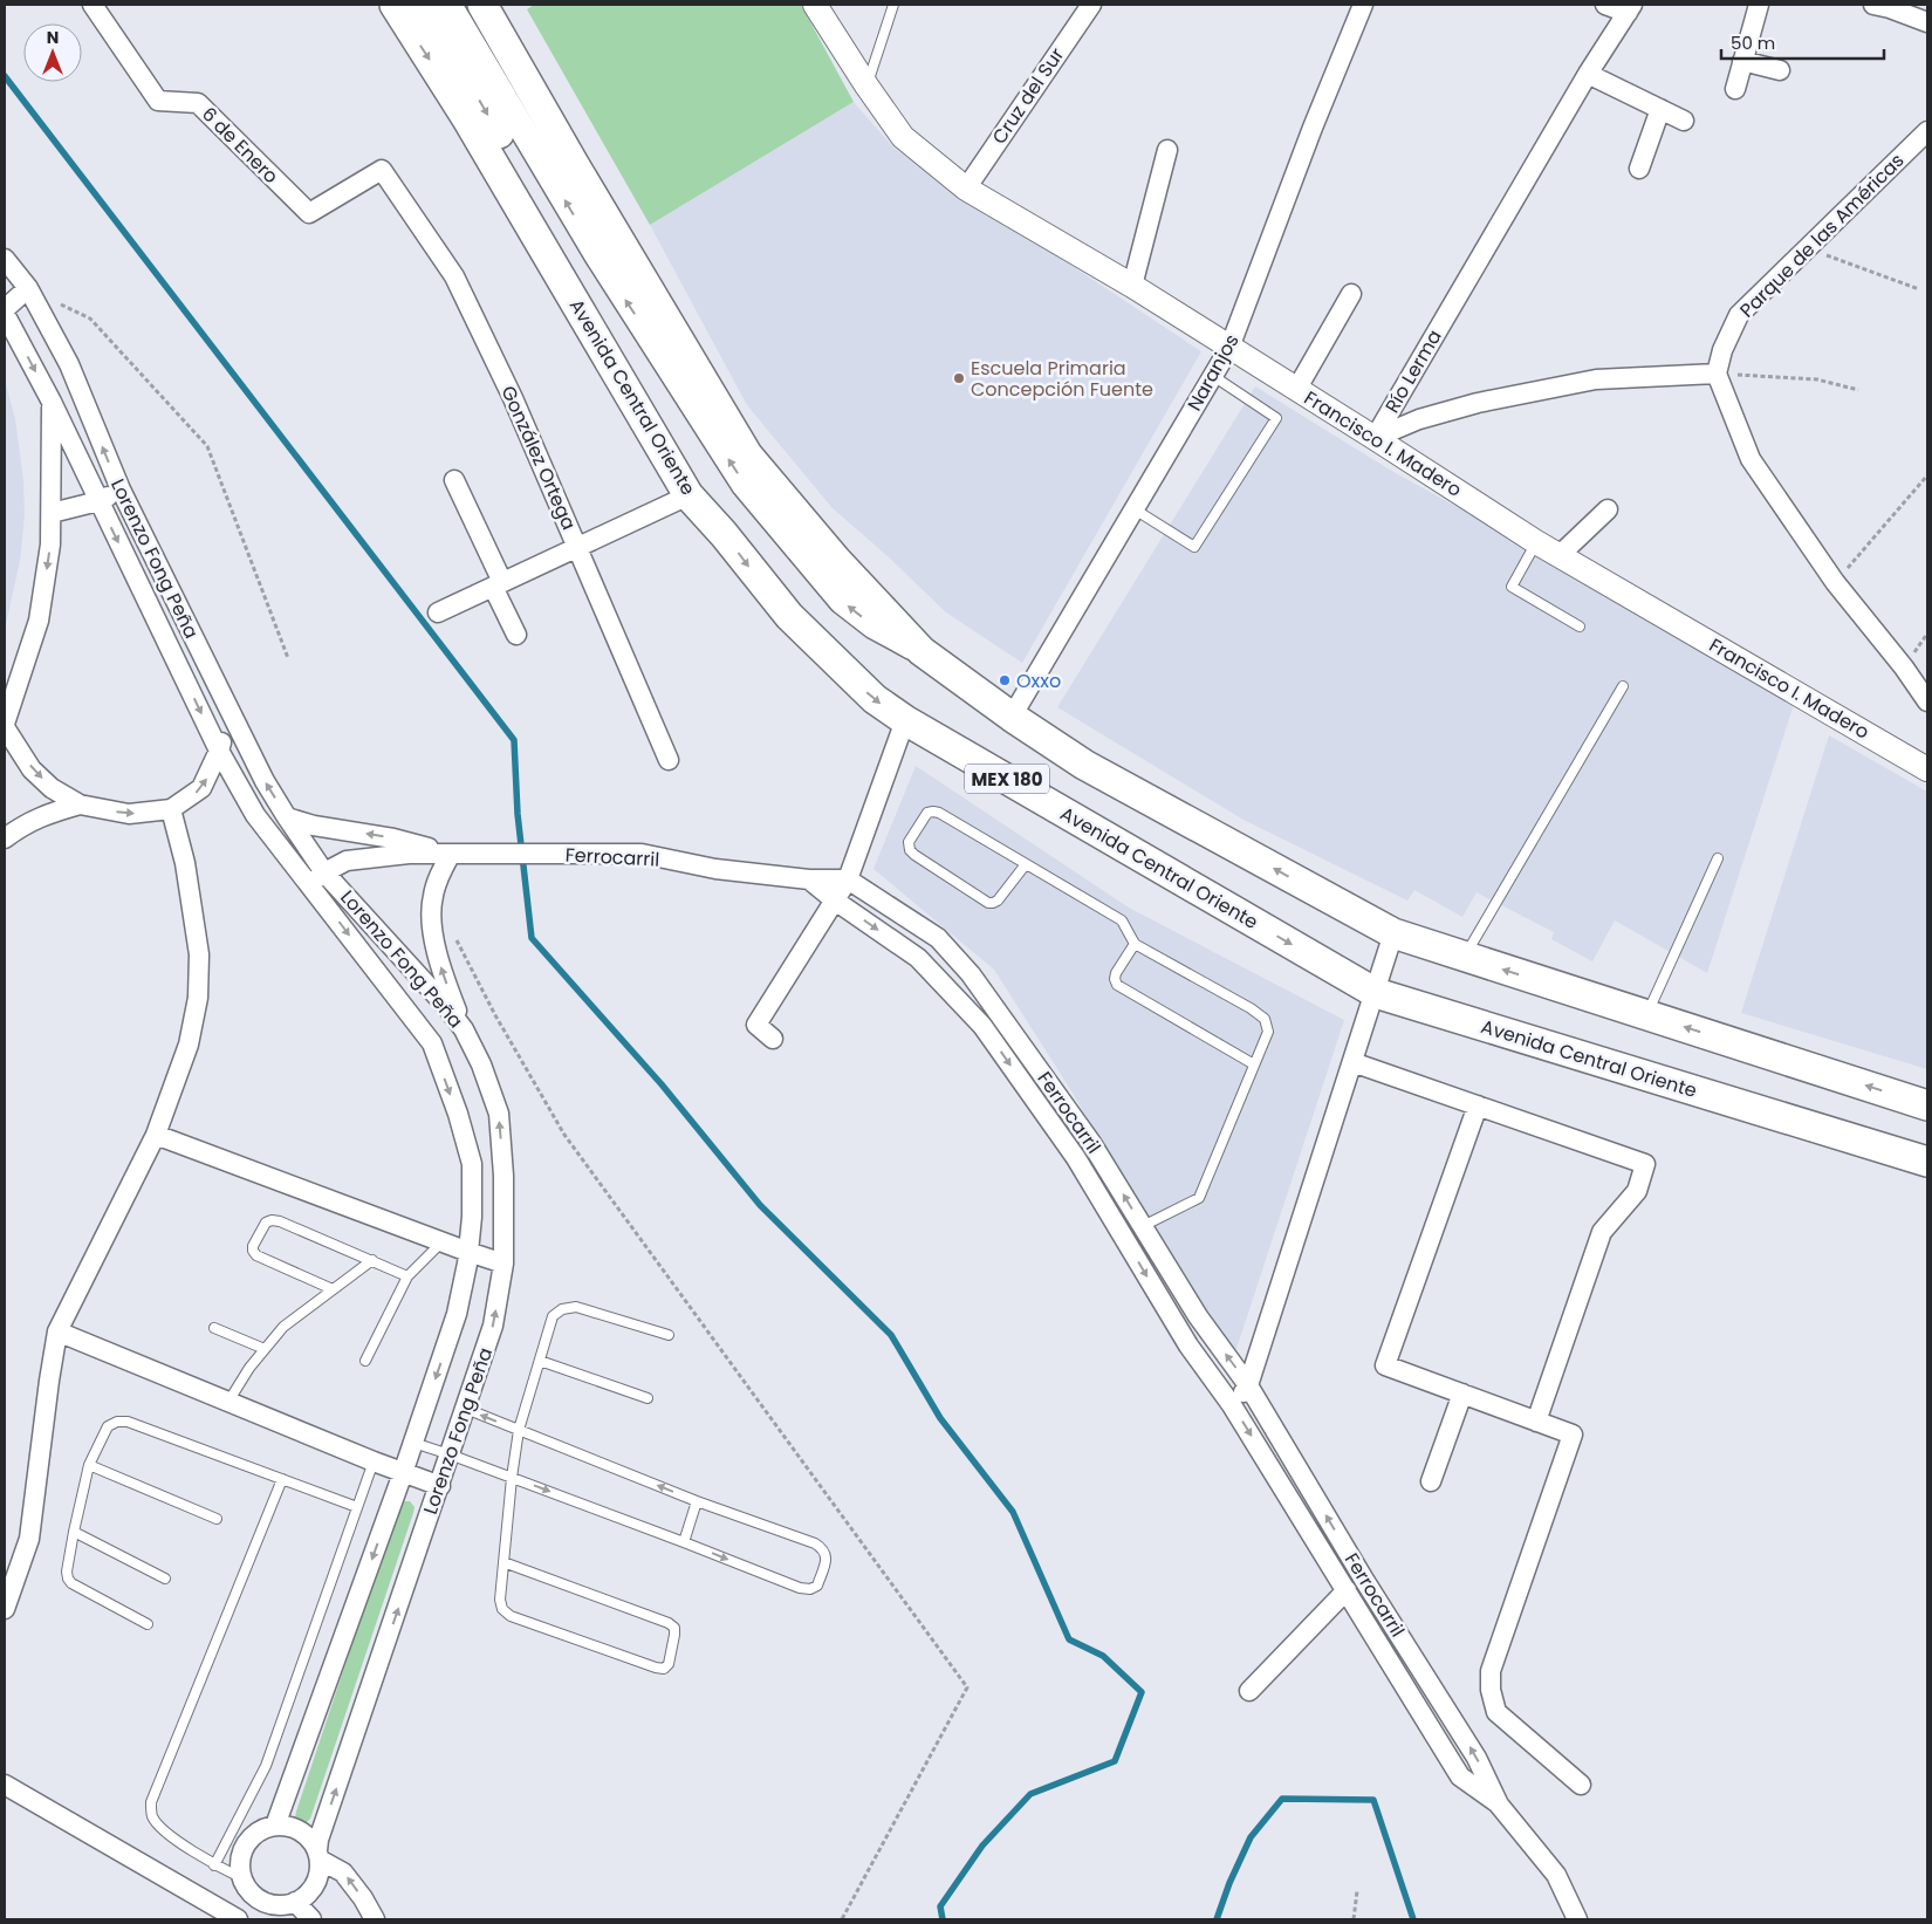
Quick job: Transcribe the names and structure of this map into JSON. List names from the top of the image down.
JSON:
{
  "streets": {
    "main road": ["Avenida Central Oriente", "MEX 180"],
    "street": [
      "Cruz del Sur",
      "6 de Enero",
      "Parque de las Américas",
      "Río Lerma",
      "Naranjos",
      "Francisco I. Madero",
      "González Ortega",
      "Lorenzo Fong Peña",
      "Ferrocarril"
    ]
  },
  "crossings": [
    ["Cruz del Sur", "Francisco I. Madero"],
    ["6 de Enero", "González Ortega"],
    ["Parque de las Américas", "Río Lerma"],
    ["Río Lerma", "Francisco I. Madero"],
    ["Naranjos", "Francisco I. Madero"],
    ["Naranjos", "MEX 180"],
    ["Lorenzo Fong Peña", "Ferrocarril"]
  ],
  "places": ["Escuela Primaria Concepción Fuente", "Oxxo"],
  "scale_bar": "50 m",
  "north": "top"
}
